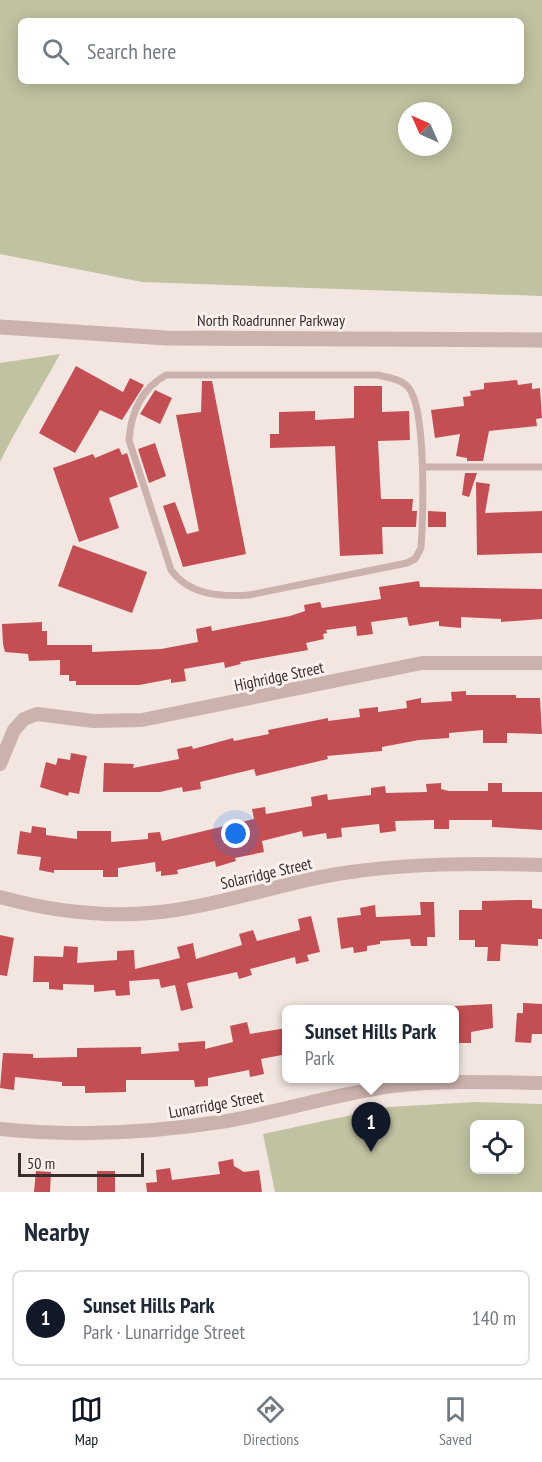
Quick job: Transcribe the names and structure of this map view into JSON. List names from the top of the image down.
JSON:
{
  "streets": {
    "street": [
      "North Roadrunner Parkway",
      "Highridge Street",
      "Solarridge Street",
      "Lunarridge Street"
    ]
  },
  "scale_bar": "50 m",
  "north": "top left",
  "page": {
    "search": "Search here",
    "popup": ["Sunset Hills Park", "Park"],
    "pins": "1",
    "scale": "50 m",
    "heading": "Nearby",
    "list": [
      {
        "mark": "1",
        "name": "Sunset Hills Park",
        "note": "Park · Lunarridge Street",
        "value": "140 m"
      }
    ],
    "nav": ["Map", "Directions", "Saved"]
  }
}
